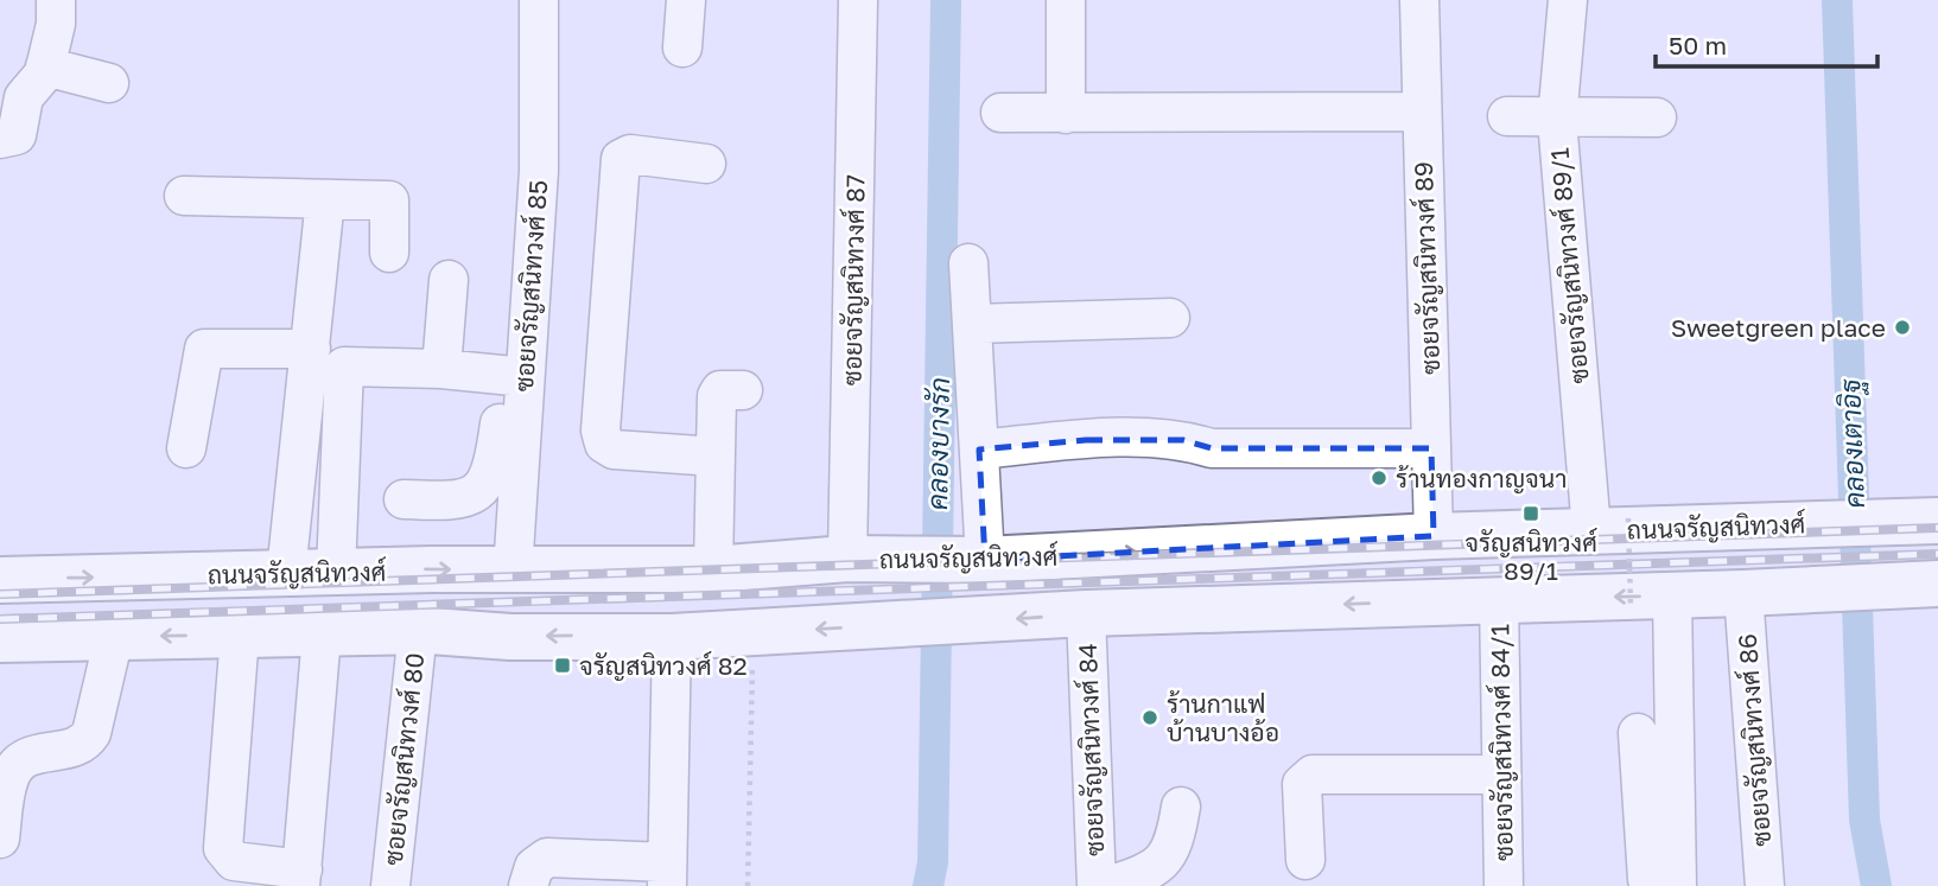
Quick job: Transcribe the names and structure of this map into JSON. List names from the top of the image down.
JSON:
{
  "streets": {
    "main road": ["ถนนจรัญสนิทวงศ์"],
    "street": [
      "ซอยจรัญสนิทวงศ์ 89/1",
      "ซอยจรัญสนิทวงศ์ 89",
      "ซอยจรัญสนิทวงศ์ 87",
      "ซอยจรัญสนิทวงศ์ 85",
      "ซอยจรัญสนิทวงศ์ 86",
      "ซอยจรัญสนิทวงศ์ 84/1",
      "ซอยจรัญสนิทวงศ์ 84",
      "ซอยจรัญสนิทวงศ์ 80"
    ]
  },
  "crossings": [
    ["ซอยจรัญสนิทวงศ์ 89/1", "ถนนจรัญสนิทวงศ์"],
    ["ซอยจรัญสนิทวงศ์ 89", "ถนนจรัญสนิทวงศ์"],
    ["ซอยจรัญสนิทวงศ์ 87", "ถนนจรัญสนิทวงศ์"],
    ["ซอยจรัญสนิทวงศ์ 85", "ถนนจรัญสนิทวงศ์"]
  ],
  "water": ["คลองบางรัก", "คลองเตาอิฐ"],
  "places": {
    "other": ["Sweetgreen place", "ร้านทองกาญจนา", "ร้านกาแฟ บ้านบางอ้อ"],
    "transit": ["จรัญสนิทวงศ์ 89/1", "จรัญสนิทวงศ์ 82"]
  },
  "scale_bar": "50 m"
}
